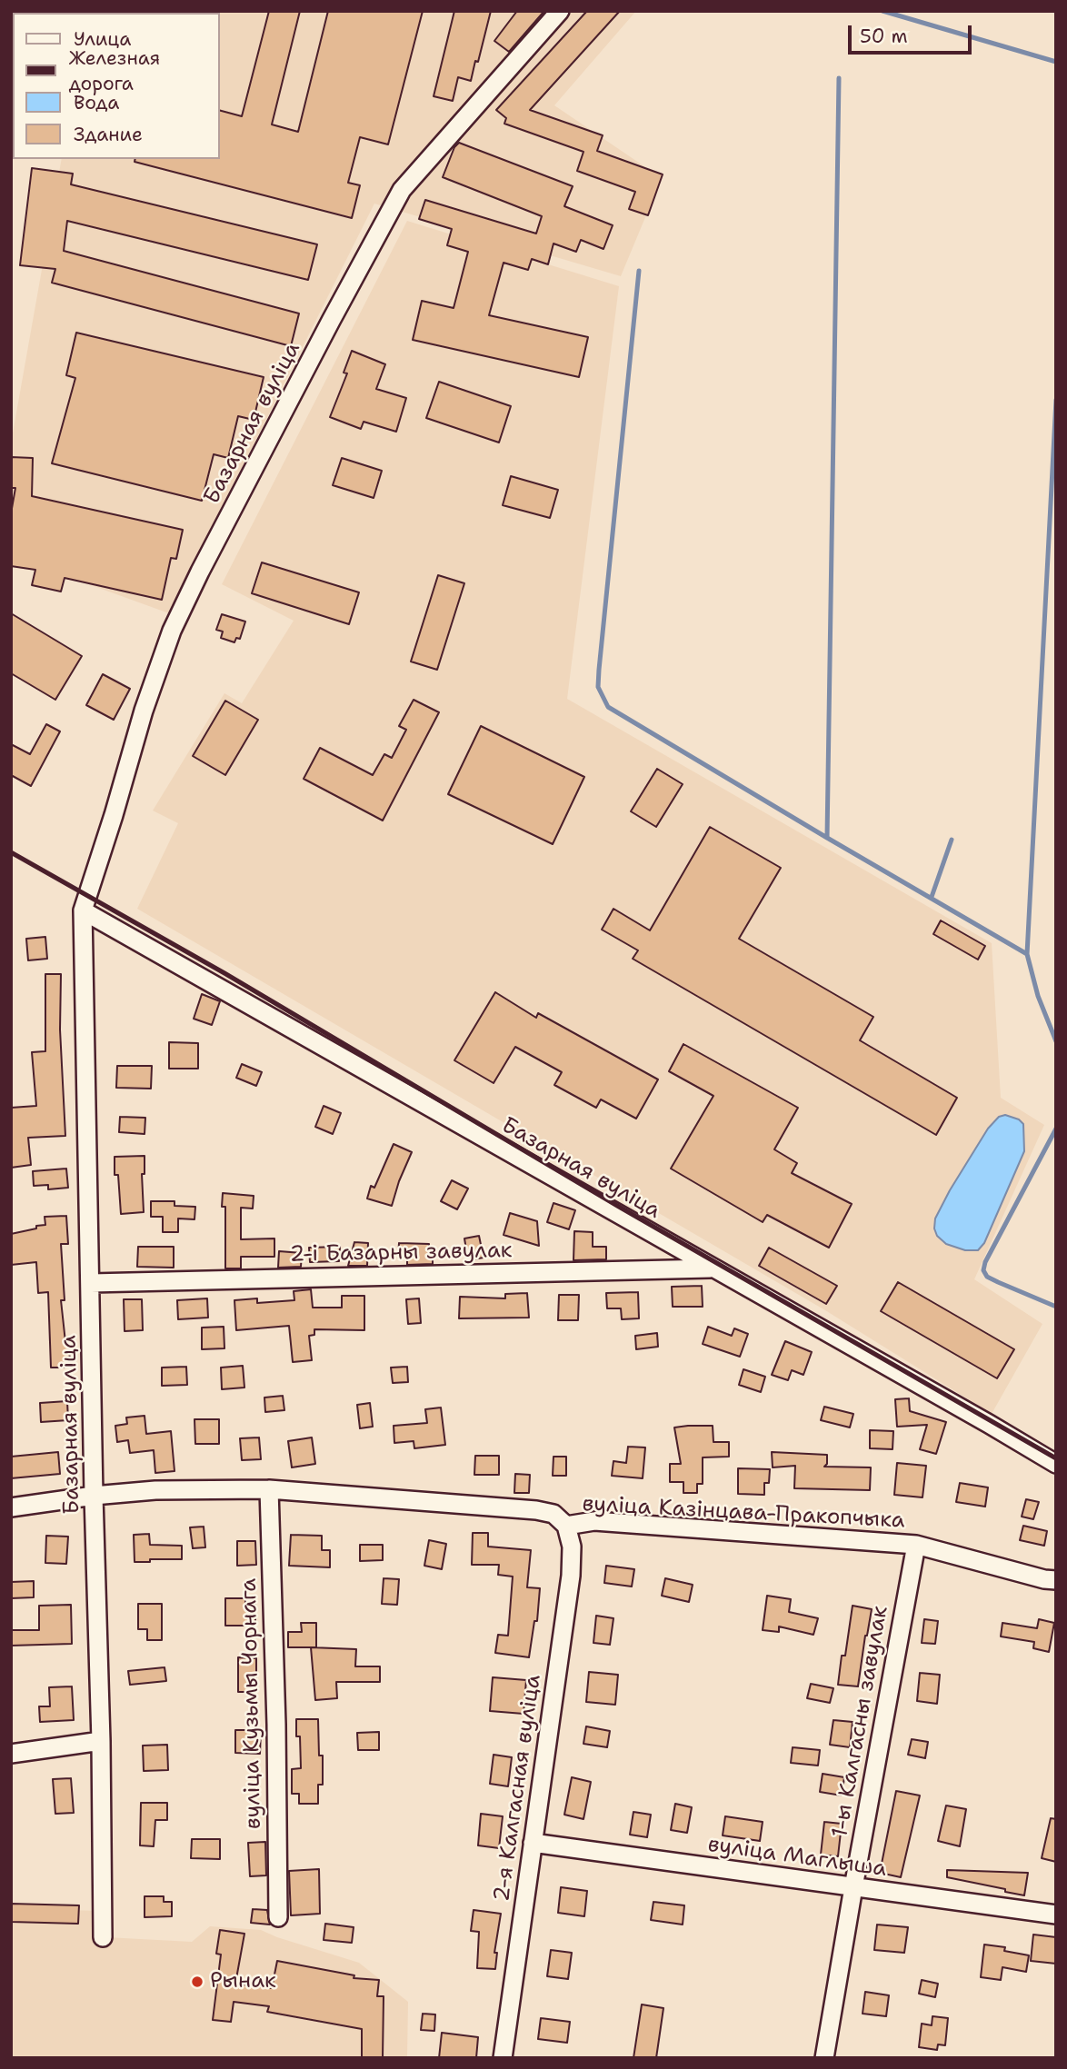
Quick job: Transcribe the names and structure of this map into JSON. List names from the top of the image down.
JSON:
{
  "streets": {
    "street": [
      "Базарная вуліца",
      "2-і Базарны завулак",
      "вуліца Казінцава-Пракопчыка",
      "вуліца Кузьмы Чорнага",
      "1-ы Калгасны завулак",
      "2-я Калгасная вуліца",
      "вуліца Маглыша"
    ]
  },
  "crossings": [
    ["Базарная вуліца", "2-і Базарны завулак"],
    ["Базарная вуліца", "вуліца Казінцава-Пракопчыка"],
    ["вуліца Казінцава-Пракопчыка", "вуліца Кузьмы Чорнага"],
    ["вуліца Казінцава-Пракопчыка", "1-ы Калгасны завулак"],
    ["вуліца Казінцава-Пракопчыка", "2-я Калгасная вуліца"],
    ["1-ы Калгасны завулак", "вуліца Маглыша"],
    ["2-я Калгасная вуліца", "вуліца Маглыша"]
  ],
  "places": ["Рынак"],
  "legend": [
    "Улица",
    "Железная дорога",
    "Вода",
    "Здание"
  ],
  "scale_bar": "50 m"
}
